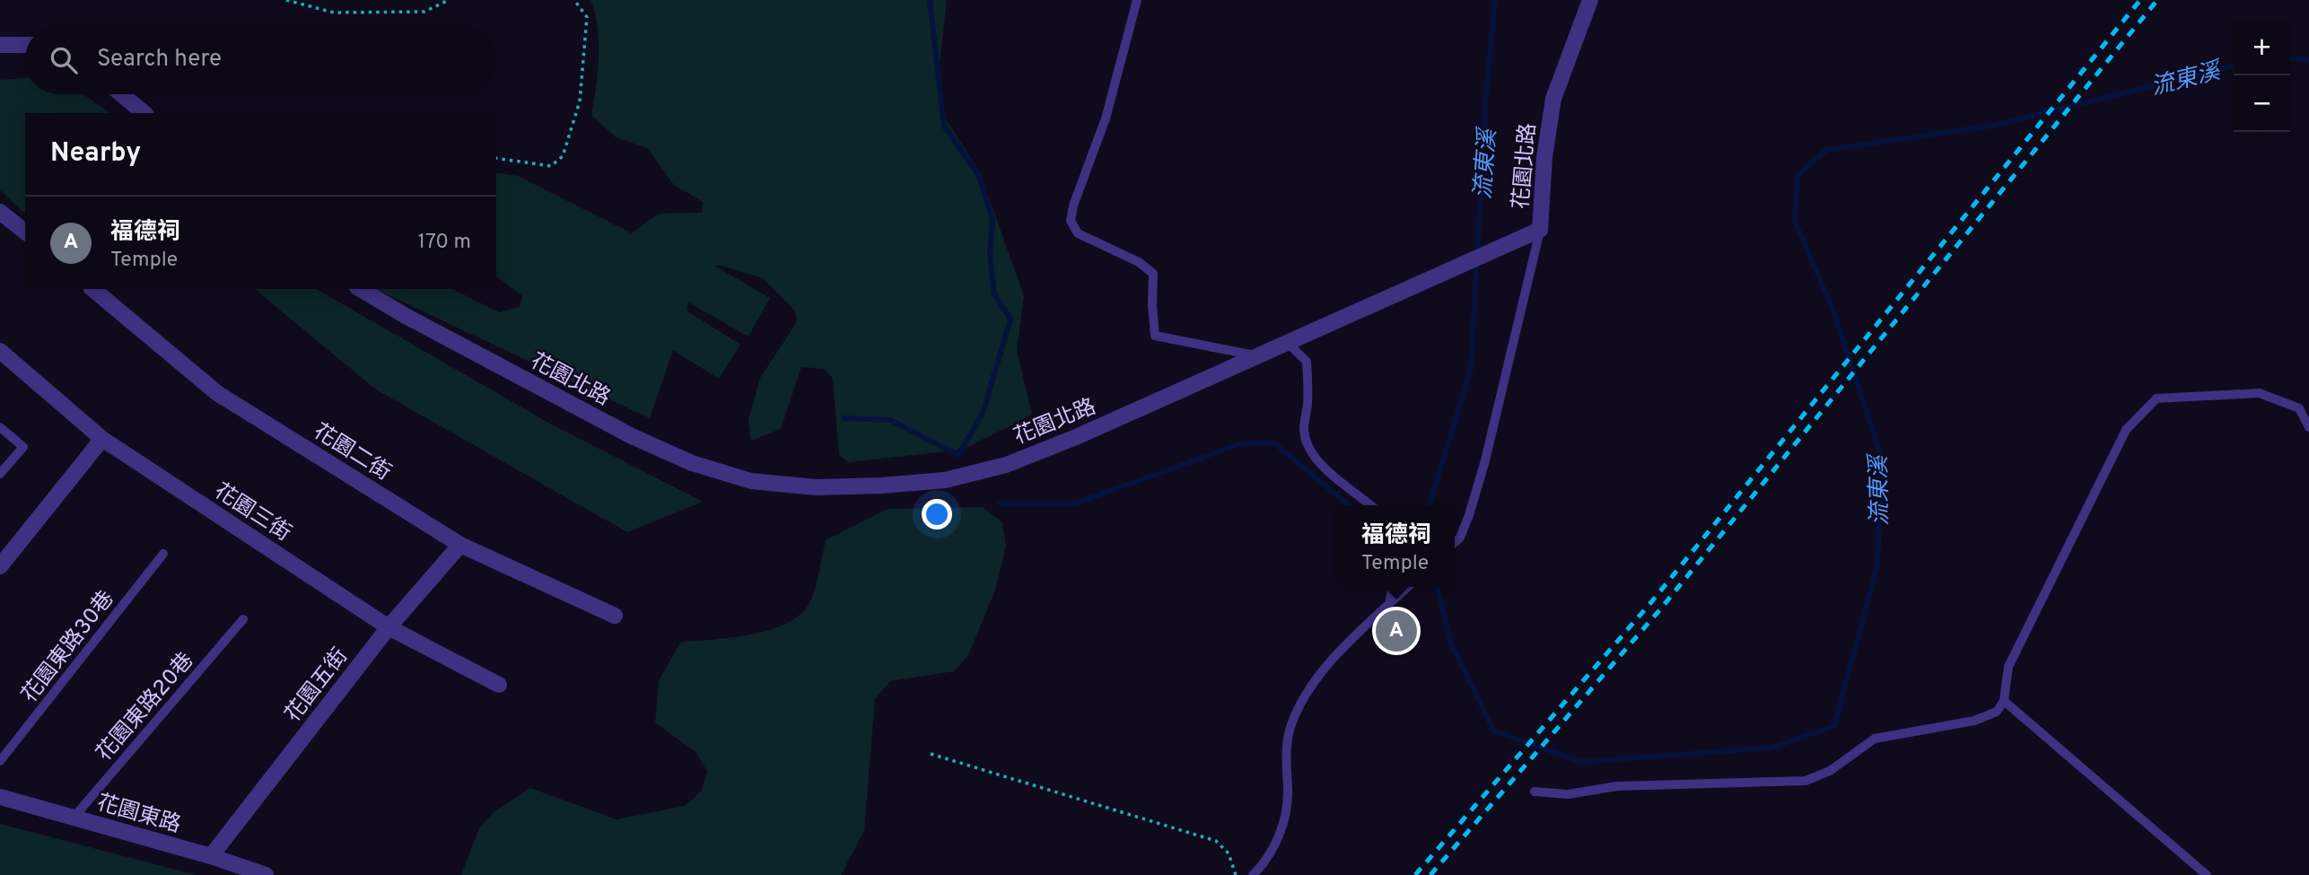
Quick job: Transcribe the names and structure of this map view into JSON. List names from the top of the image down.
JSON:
{
  "streets": {
    "street": [
      "花園北路",
      "花園二街",
      "花園三街",
      "花園五街",
      "花園東路"
    ],
    "lane": ["花園東路30巷", "花園東路20巷"]
  },
  "crossings": [
    ["花園二街", "花園五街"],
    ["花園三街", "花園五街"],
    ["花園五街", "花園東路"],
    ["花園東路20巷", "花園東路"]
  ],
  "water": ["流東溪"],
  "page": {
    "map_buttons": ["+", "−"],
    "search": "Search here",
    "heading": "Nearby",
    "list": [
      {
        "mark": "A",
        "name": "福德祠",
        "note": "Temple",
        "value": "170 m"
      }
    ],
    "popup": ["福德祠", "Temple"],
    "pins": "A"
  }
}
